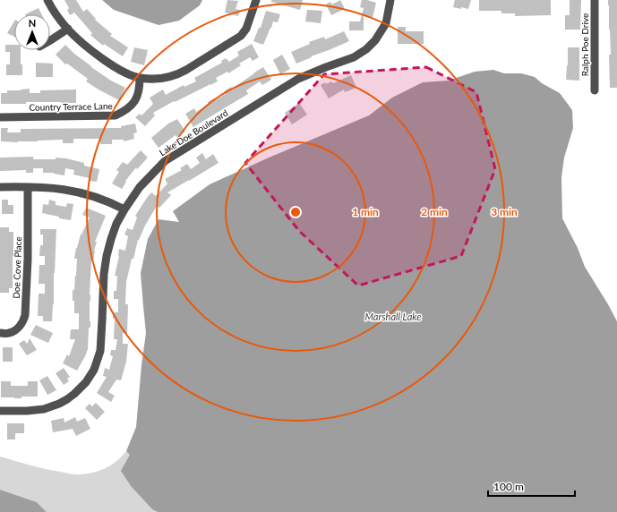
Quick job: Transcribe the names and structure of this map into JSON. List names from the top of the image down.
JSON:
{
  "streets": {
    "street": [
      "Ralph Poe Drive",
      "Country Terrace Lane",
      "Lake Doe Boulevard",
      "Doe Cove Place"
    ]
  },
  "water": ["Marshall Lake"],
  "scale_bar": "100 m",
  "north": "top",
  "rings": ["1 min", "2 min", "3 min"]
}
